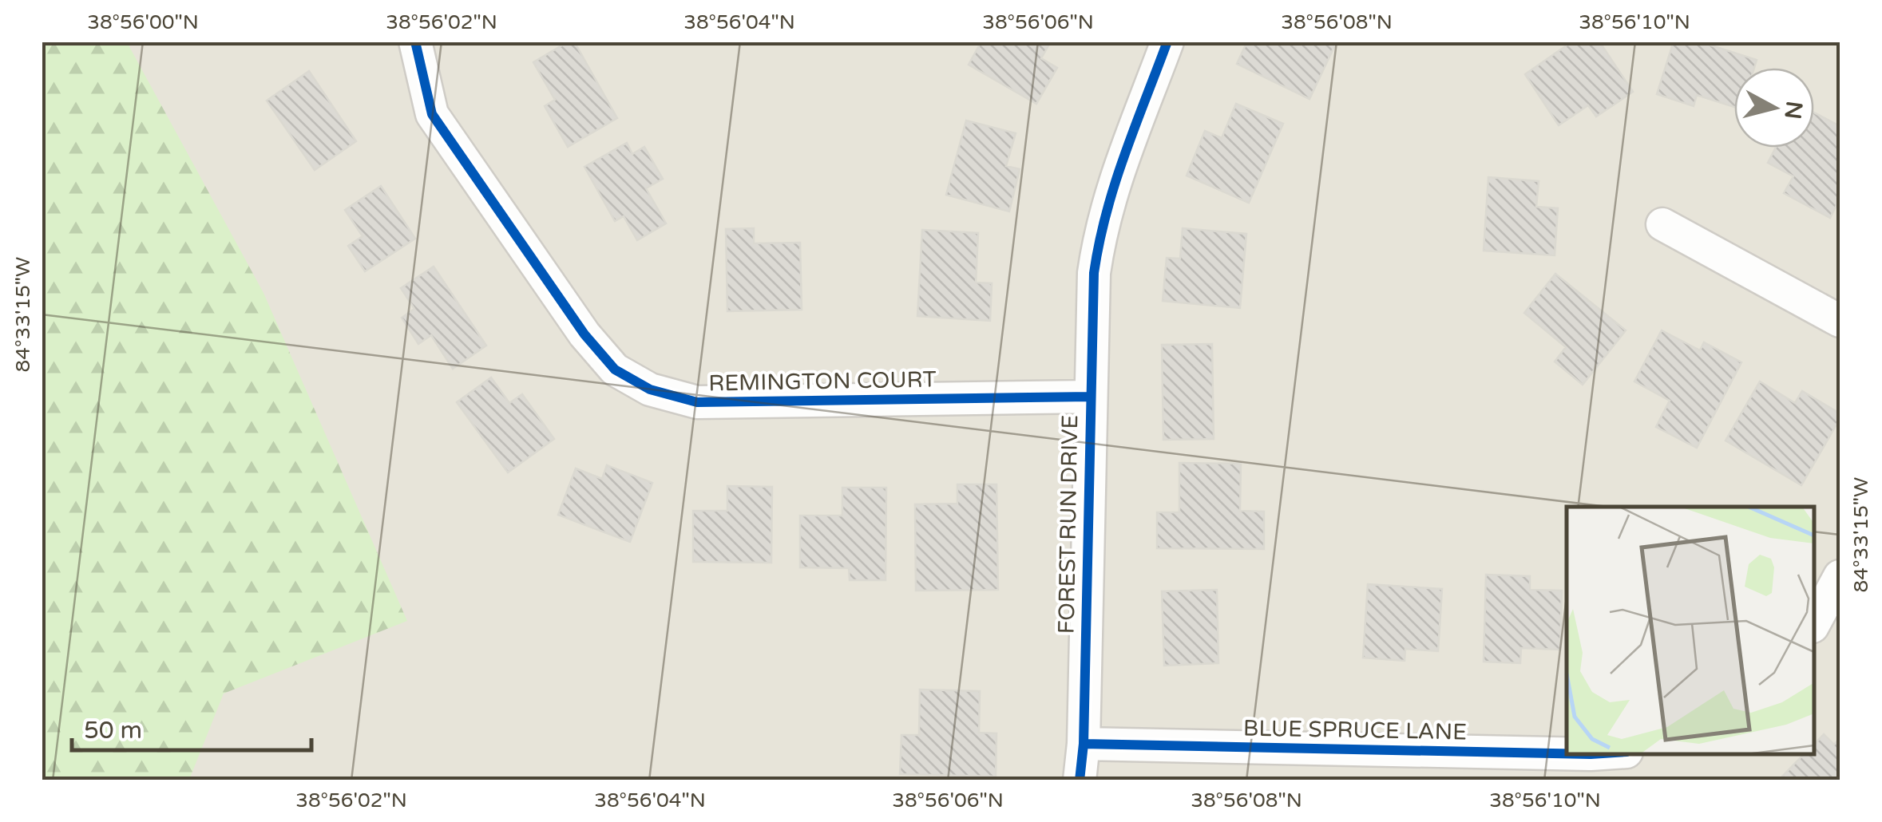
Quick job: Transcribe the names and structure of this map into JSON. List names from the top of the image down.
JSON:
{
  "streets": {
    "street": ["REMINGTON COURT", "FOREST RUN DRIVE", "BLUE SPRUCE LANE"]
  },
  "crossings": [
    ["REMINGTON COURT", "FOREST RUN DRIVE"],
    ["FOREST RUN DRIVE", "BLUE SPRUCE LANE"]
  ],
  "scale_bar": "50 m",
  "north": "right",
  "coordinates": [
    "38°56'00\"N",
    "38°56'02\"N",
    "38°56'04\"N",
    "38°56'06\"N",
    "38°56'08\"N",
    "38°56'10\"N",
    "84°33'15\"W"
  ]
}
